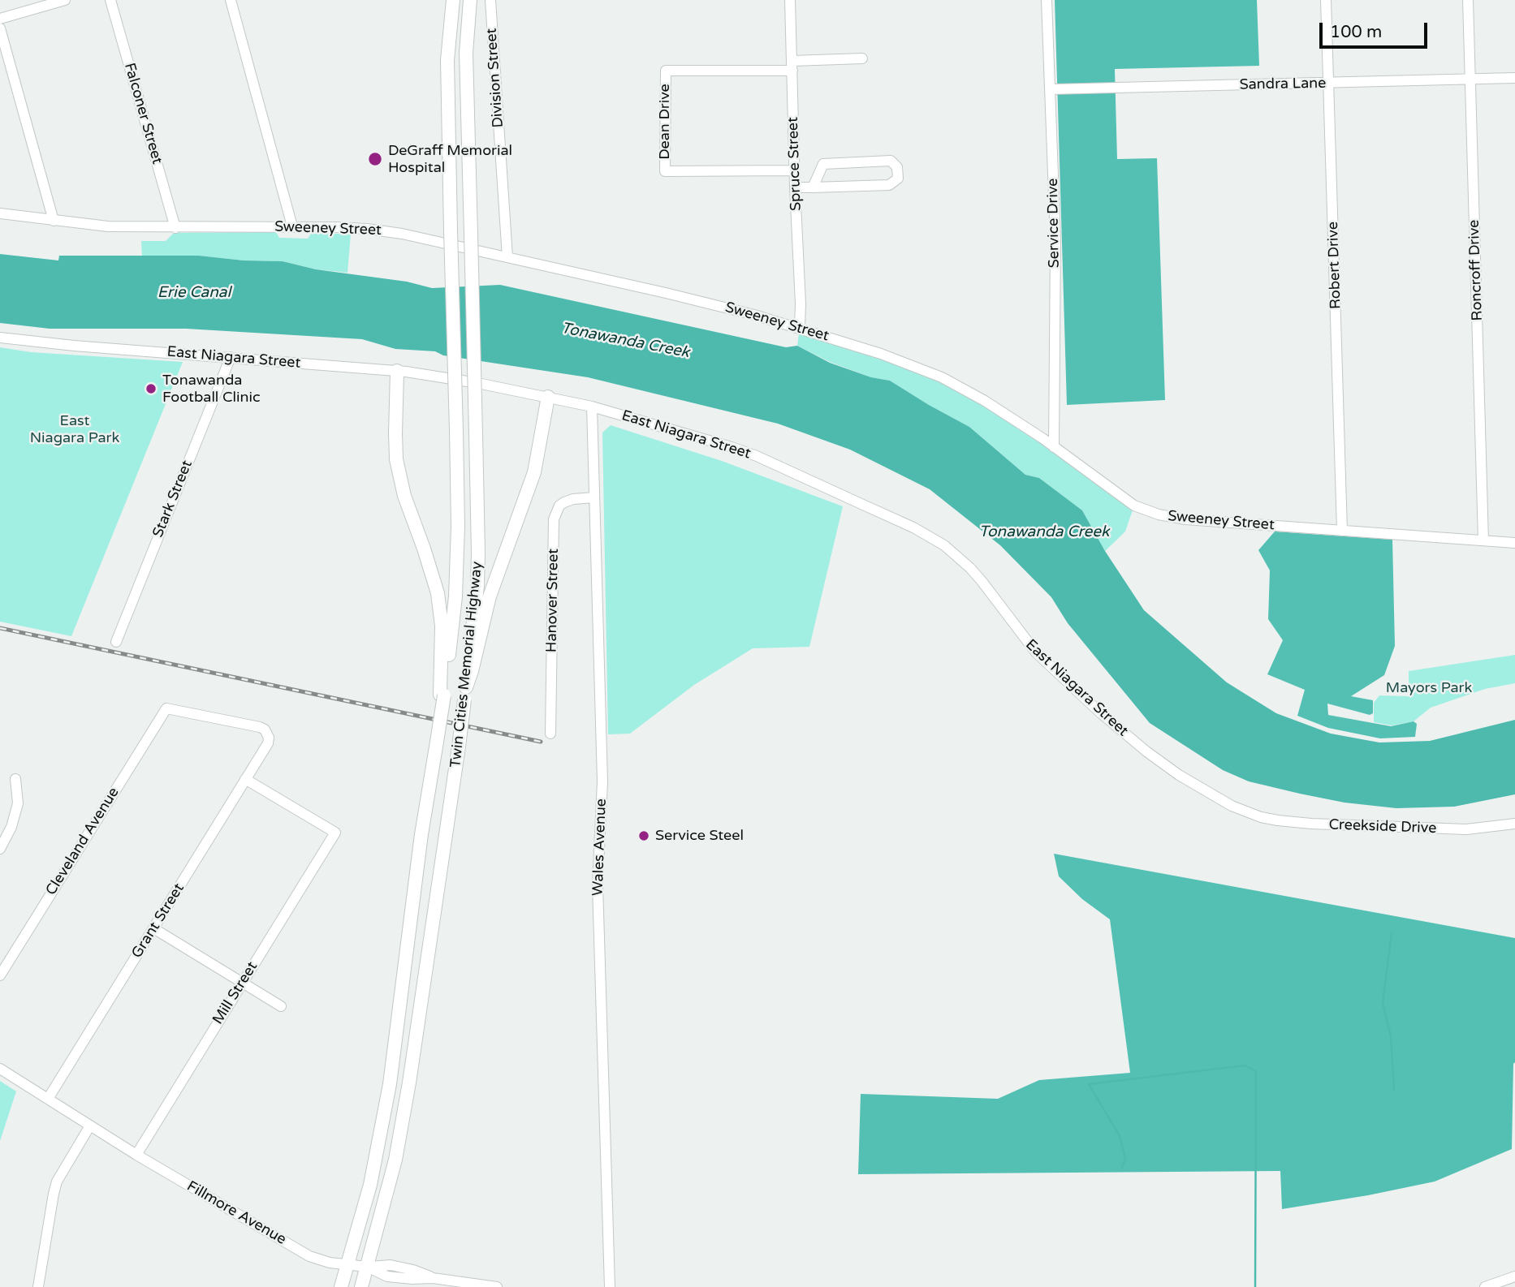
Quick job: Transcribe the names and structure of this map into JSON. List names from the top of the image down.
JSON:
{
  "streets": {
    "main road": ["Twin Cities Memorial Highway"],
    "street": [
      "Division Street",
      "Sandra Lane",
      "Falconer Street",
      "Dean Drive",
      "Spruce Street",
      "Service Drive",
      "Sweeney Street",
      "Robert Drive",
      "Roncroff Drive",
      "East Niagara Street",
      "Stark Street",
      "Hanover Street",
      "Creekside Drive",
      "Cleveland Avenue",
      "Wales Avenue",
      "Grant Street",
      "Mill Street",
      "Fillmore Avenue"
    ]
  },
  "crossings": [
    ["Division Street", "Sweeney Street"],
    ["Sandra Lane", "Service Drive"],
    ["Sandra Lane", "Robert Drive"],
    ["Sandra Lane", "Roncroff Drive"],
    ["Falconer Street", "Sweeney Street"],
    ["Dean Drive", "Spruce Street"],
    ["Spruce Street", "Sweeney Street"],
    ["Service Drive", "Sweeney Street"],
    ["Sweeney Street", "Robert Drive"],
    ["Sweeney Street", "Roncroff Drive"],
    ["East Niagara Street", "Stark Street"],
    ["East Niagara Street", "Creekside Drive"],
    ["East Niagara Street", "Wales Avenue"],
    ["Hanover Street", "Wales Avenue"],
    ["Twin Cities Memorial Highway", "Fillmore Avenue"],
    ["Cleveland Avenue", "Grant Street"],
    ["Grant Street", "Mill Street"],
    ["Grant Street", "Fillmore Avenue"],
    ["Mill Street", "Fillmore Avenue"]
  ],
  "water": ["Erie Canal", "Tonawanda Creek"],
  "parks": ["East Niagara Park", "Mayors Park"],
  "places": ["DeGraff Memorial Hospital", "Tonawanda Football Clinic", "Service Steel"],
  "scale_bar": "100 m"
}
